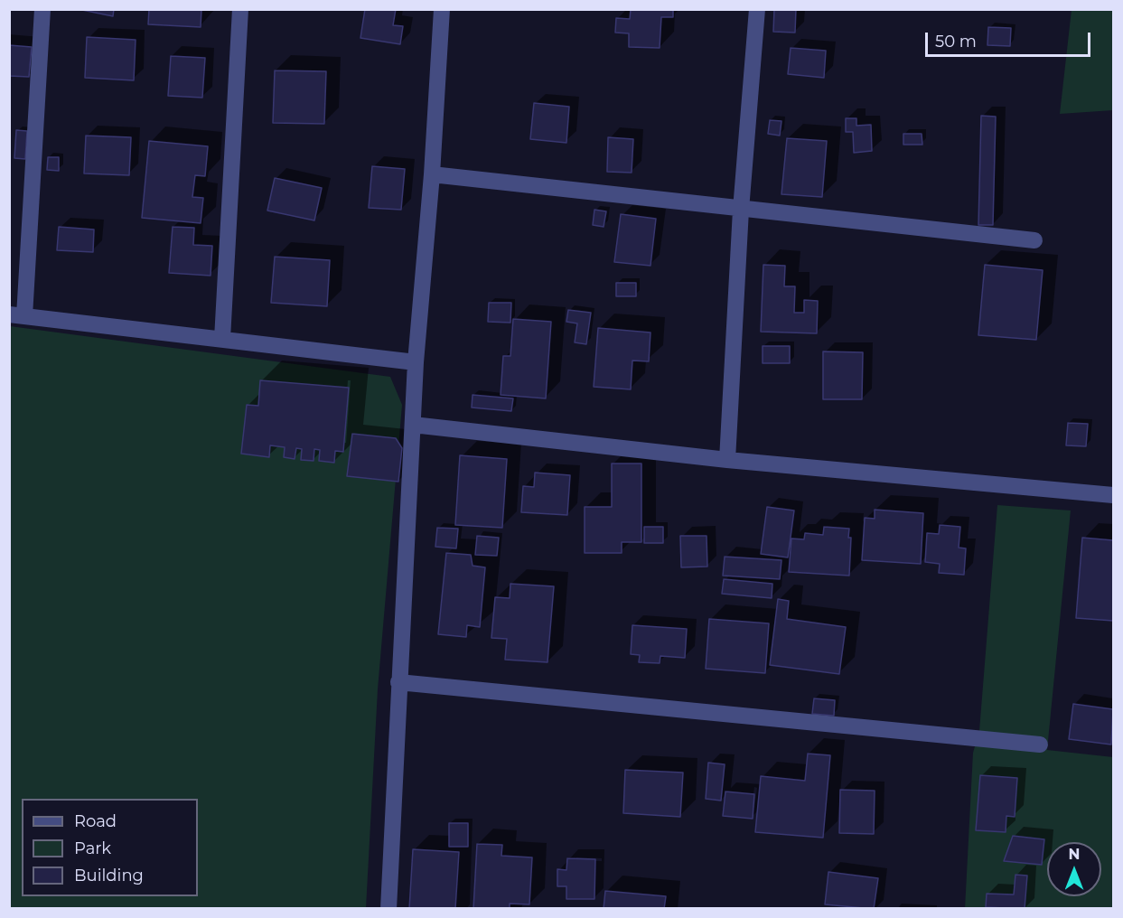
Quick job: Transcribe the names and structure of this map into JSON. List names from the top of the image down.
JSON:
{
  "legend": ["Road", "Park", "Building"],
  "scale_bar": "50 m",
  "north": "top"
}
